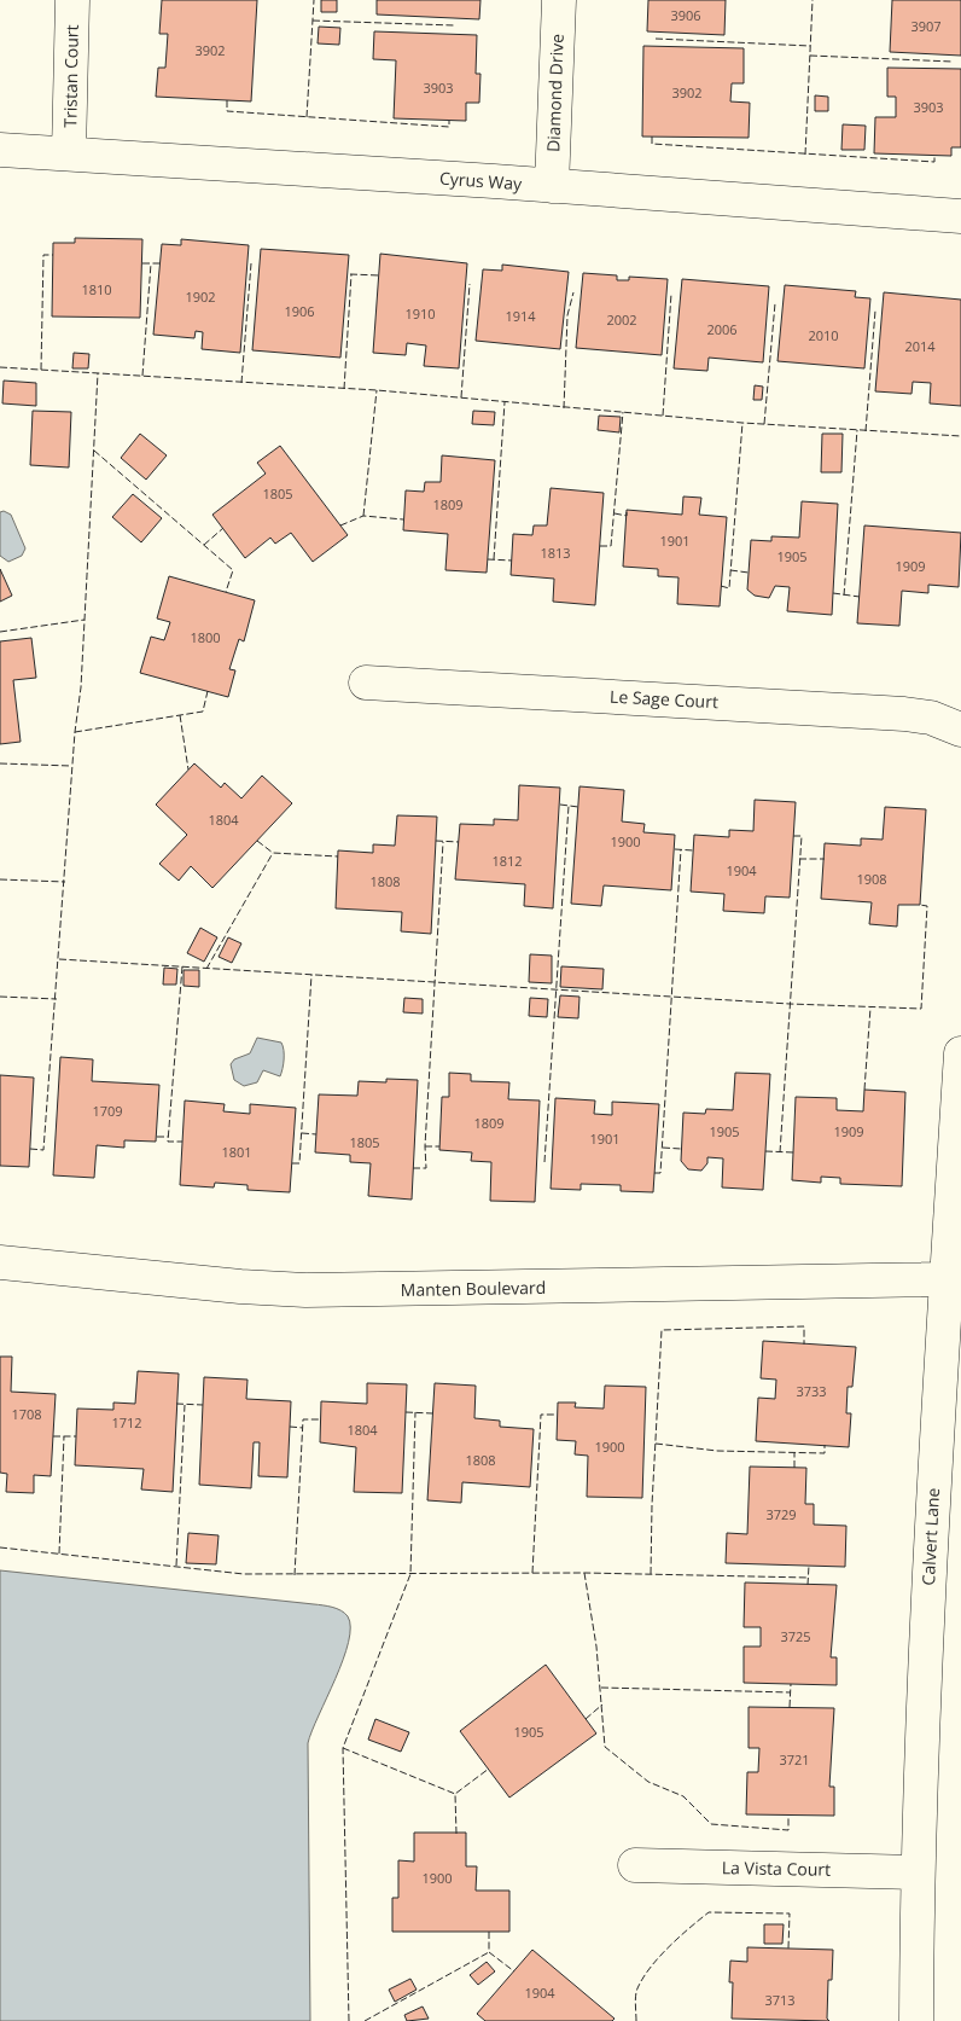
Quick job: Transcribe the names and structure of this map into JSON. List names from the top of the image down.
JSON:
{
  "streets": {
    "street": [
      "Tristan Court",
      "Diamond Drive",
      "Cyrus Way",
      "Le Sage Court",
      "Manten Boulevard",
      "Calvert Lane",
      "La Vista Court"
    ]
  },
  "crossings": [
    ["Tristan Court", "Cyrus Way"],
    ["Diamond Drive", "Cyrus Way"],
    ["Manten Boulevard", "Calvert Lane"],
    ["Calvert Lane", "La Vista Court"]
  ],
  "house_numbers": [
    "3906",
    "3907",
    "3902",
    "3903",
    "3902",
    "3903",
    "1810",
    "1902",
    "1906",
    "1910",
    "1914",
    "2002",
    "2006",
    "2010",
    "2014",
    "1805",
    "1809",
    "1901",
    "1813",
    "1905",
    "1909",
    "1800",
    "1804",
    "1900",
    "1812",
    "1904",
    "1908",
    "1808",
    "1709",
    "1809",
    "1905",
    "1909",
    "1901",
    "1805",
    "1801",
    "3733",
    "1708",
    "1712",
    "1804",
    "1900",
    "1808",
    "3729",
    "3725",
    "1905",
    "3721",
    "1900",
    "1904",
    "3713"
  ]
}
